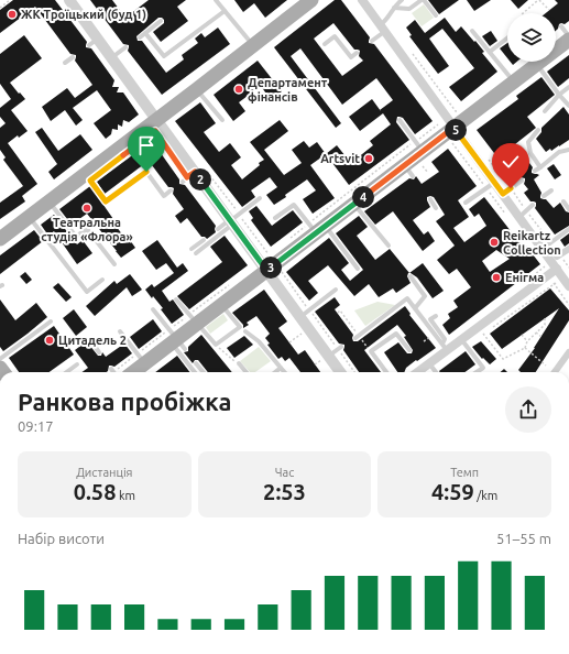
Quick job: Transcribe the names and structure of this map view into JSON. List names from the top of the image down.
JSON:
{
  "places": [
    "ЖК Троїцький (буд 1)",
    "Департамент фінансів",
    "Artsvit",
    "Театральна студія «Флора»",
    "Reikartz Collection",
    "Енігма",
    "Цитадель 2"
  ],
  "page": {
    "pins": [
      "5",
      "2",
      "4",
      "3"
    ],
    "heading": ["Ранкова пробіжка", "09:17"],
    "stats": [
      ["Дистанція", "0.58 km"],
      ["Час", "2:53"],
      ["Темп", "4:59 /km"]
    ],
    "chart": ["Набір висоти", "51–55 m"]
  }
}
